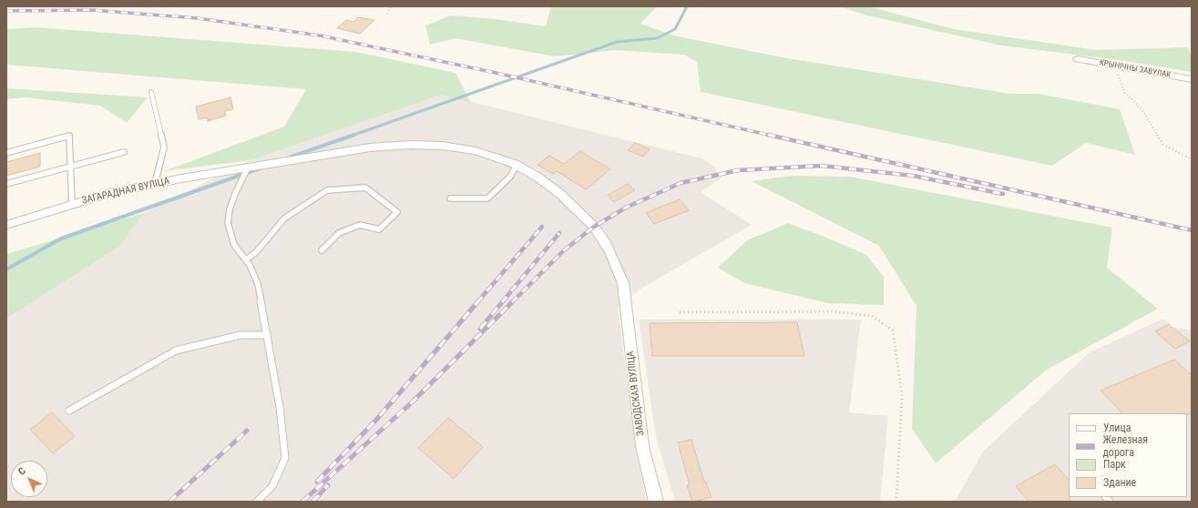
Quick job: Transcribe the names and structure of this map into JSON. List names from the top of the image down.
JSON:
{
  "streets": {
    "street": ["КРЫНІЧНЫ ЗАВУЛАК", "ЗАГАРАДНАЯ ВУЛІЦА", "ЗАВОДСКАЯ ВУЛІЦА"]
  },
  "crossings": [
    ["ЗАГАРАДНАЯ ВУЛІЦА", "ЗАВОДСКАЯ ВУЛІЦА"]
  ],
  "legend": [
    "Улица",
    "Железная дорога",
    "Парк",
    "Здание"
  ],
  "north": "top left"
}
